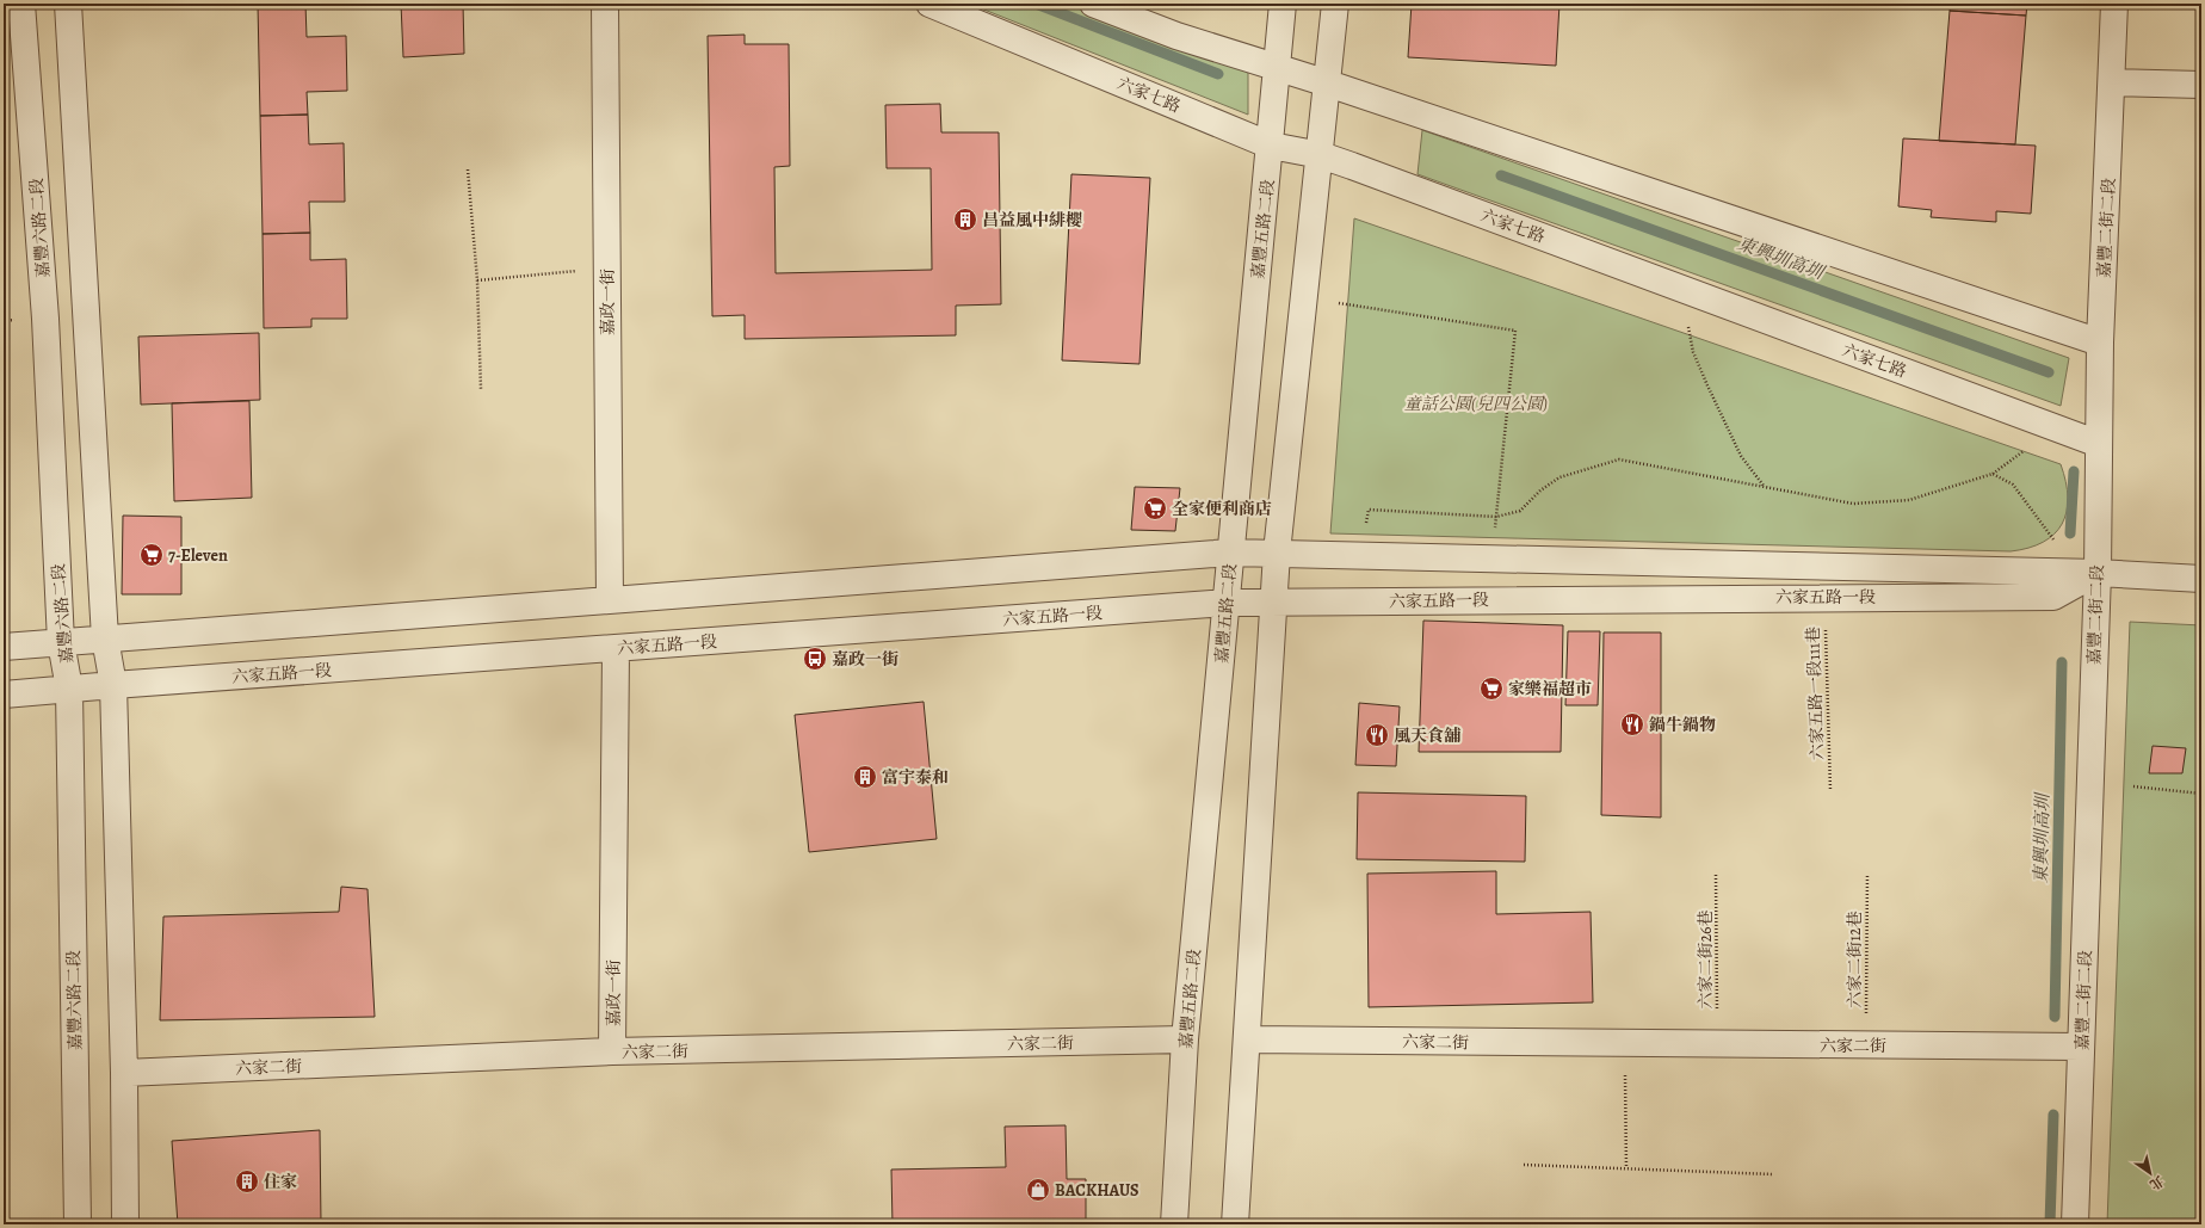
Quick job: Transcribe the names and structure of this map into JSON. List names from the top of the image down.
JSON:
{
  "streets": {
    "street": [
      "六家七路",
      "嘉豐六路二段",
      "嘉豐二街二段",
      "嘉豐五路二段",
      "嘉政一街",
      "六家五路一段",
      "六家二街"
    ],
    "path": ["六家五路一段111巷", "六家二街26巷", "六家二街12巷"]
  },
  "crossings": [
    ["六家七路", "嘉豐二街二段"],
    ["六家七路", "嘉豐五路二段"],
    ["嘉豐六路二段", "六家五路一段"],
    ["嘉豐二街二段", "六家五路一段"],
    ["嘉豐二街二段", "六家二街"],
    ["嘉豐五路二段", "六家五路一段"],
    ["嘉豐五路二段", "六家二街"],
    ["嘉政一街", "六家五路一段"],
    ["嘉政一街", "六家二街"],
    ["六家五路一段", "六家五路一段111巷"],
    ["六家二街26巷", "六家二街"],
    ["六家二街12巷", "六家二街"]
  ],
  "water": ["東興圳高圳"],
  "parks": ["童話公園(兒四公園)"],
  "places": {
    "building": ["昌益風中緋櫻", "富宇泰和", "住家"],
    "supermarket": ["全家便利商店", "7-Eleven", "家樂福超市"],
    "bus stop": ["嘉政一街"],
    "restaurant": ["鍋牛鍋物", "風天食舖"],
    "shop": ["BACKHAUS"]
  },
  "north": "bottom right"
}
